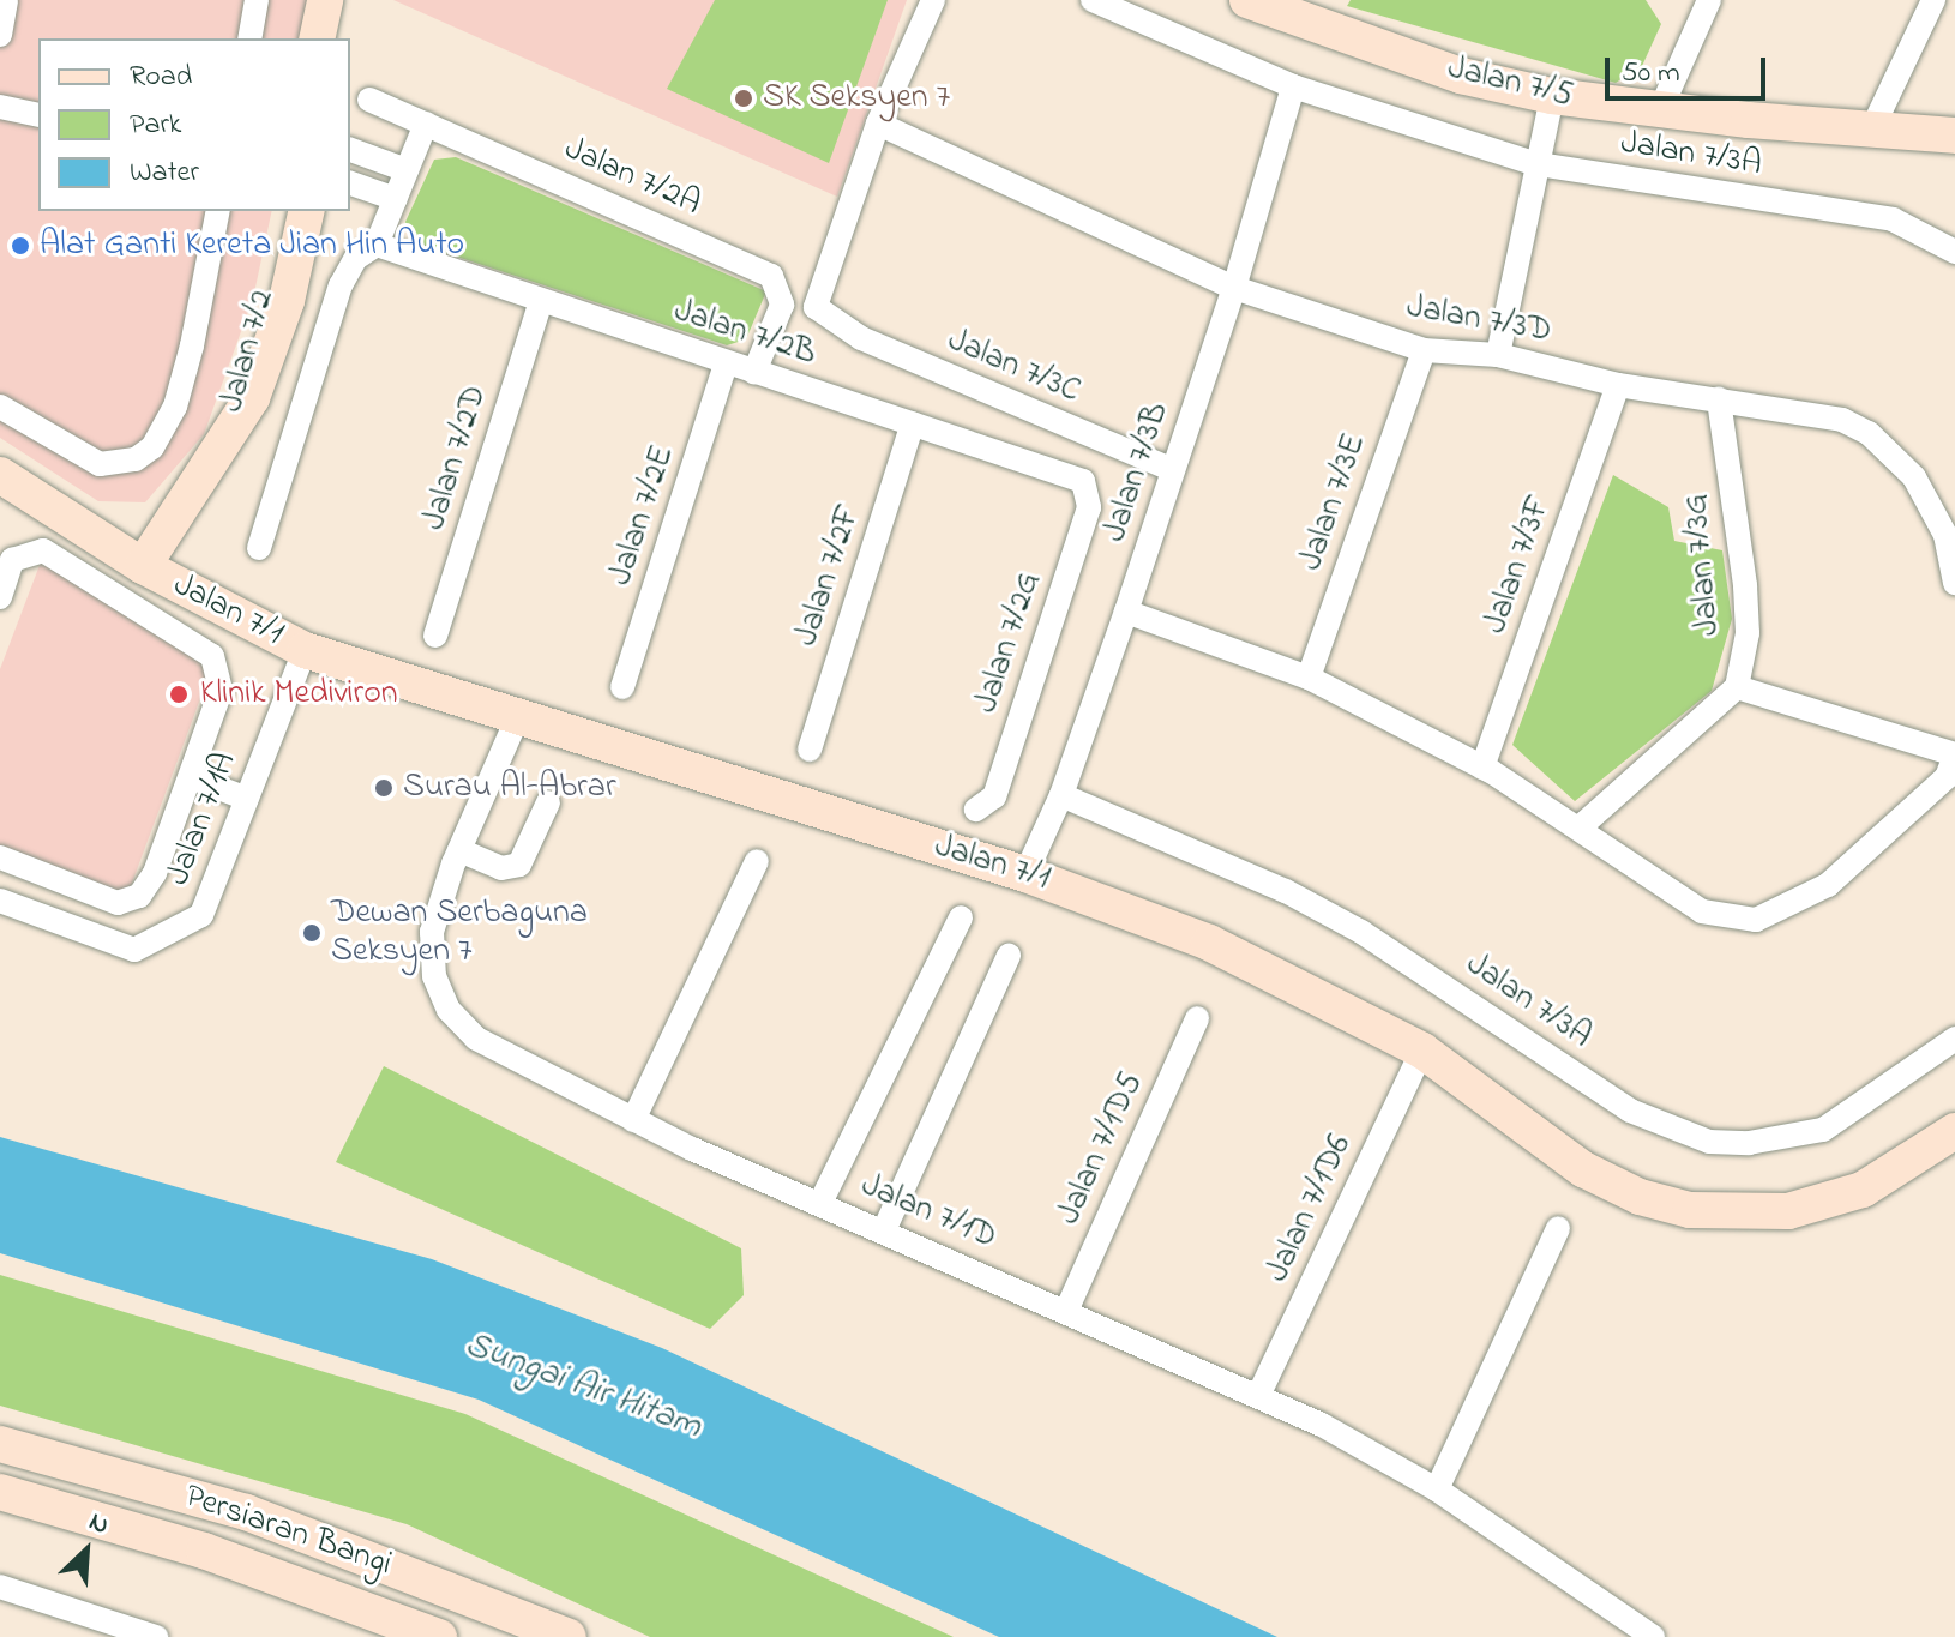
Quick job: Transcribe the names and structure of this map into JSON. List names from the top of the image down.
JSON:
{
  "streets": {
    "street": [
      "Jalan 7/5",
      "Jalan 7/3A",
      "Jalan 7/2A",
      "Jalan 7/3D",
      "Jalan 7/2B",
      "Jalan 7/2",
      "Jalan 7/3C",
      "Jalan 7/2D",
      "Jalan 7/3B",
      "Jalan 7/3E",
      "Jalan 7/2E",
      "Jalan 7/3F",
      "Jalan 7/3G",
      "Jalan 7/2F",
      "Jalan 7/1",
      "Jalan 7/2G",
      "Jalan 7/1A",
      "Jalan 7/1D5",
      "Jalan 7/1D6",
      "Jalan 7/1D",
      "Persiaran Bangi"
    ]
  },
  "crossings": [
    ["Jalan 7/3A", "Jalan 7/3B"],
    ["Jalan 7/2A", "Jalan 7/2B"],
    ["Jalan 7/3D", "Jalan 7/3C"],
    ["Jalan 7/3D", "Jalan 7/3B"],
    ["Jalan 7/3D", "Jalan 7/3E"],
    ["Jalan 7/3D", "Jalan 7/3F"],
    ["Jalan 7/3D", "Jalan 7/3G"],
    ["Jalan 7/2B", "Jalan 7/2D"],
    ["Jalan 7/2B", "Jalan 7/2E"],
    ["Jalan 7/2B", "Jalan 7/2F"],
    ["Jalan 7/2B", "Jalan 7/2G"],
    ["Jalan 7/2", "Jalan 7/1"],
    ["Jalan 7/3C", "Jalan 7/3B"],
    ["Jalan 7/3B", "Jalan 7/1"],
    ["Jalan 7/1", "Jalan 7/1A"],
    ["Jalan 7/1", "Jalan 7/1D6"],
    ["Jalan 7/1", "Jalan 7/1D"],
    ["Jalan 7/1D5", "Jalan 7/1D"],
    ["Jalan 7/1D6", "Jalan 7/1D"]
  ],
  "water": ["Sungai Air Hitam"],
  "places": [
    "SK Seksyen 7",
    "Alat Ganti Kereta Jian Hin Auto",
    "Klinik Mediviron",
    "Surau Al-Abrar",
    "Dewan Serbaguna Seksyen 7"
  ],
  "legend": ["Road", "Park", "Water"],
  "scale_bar": "50 m",
  "north": "top right"
}
